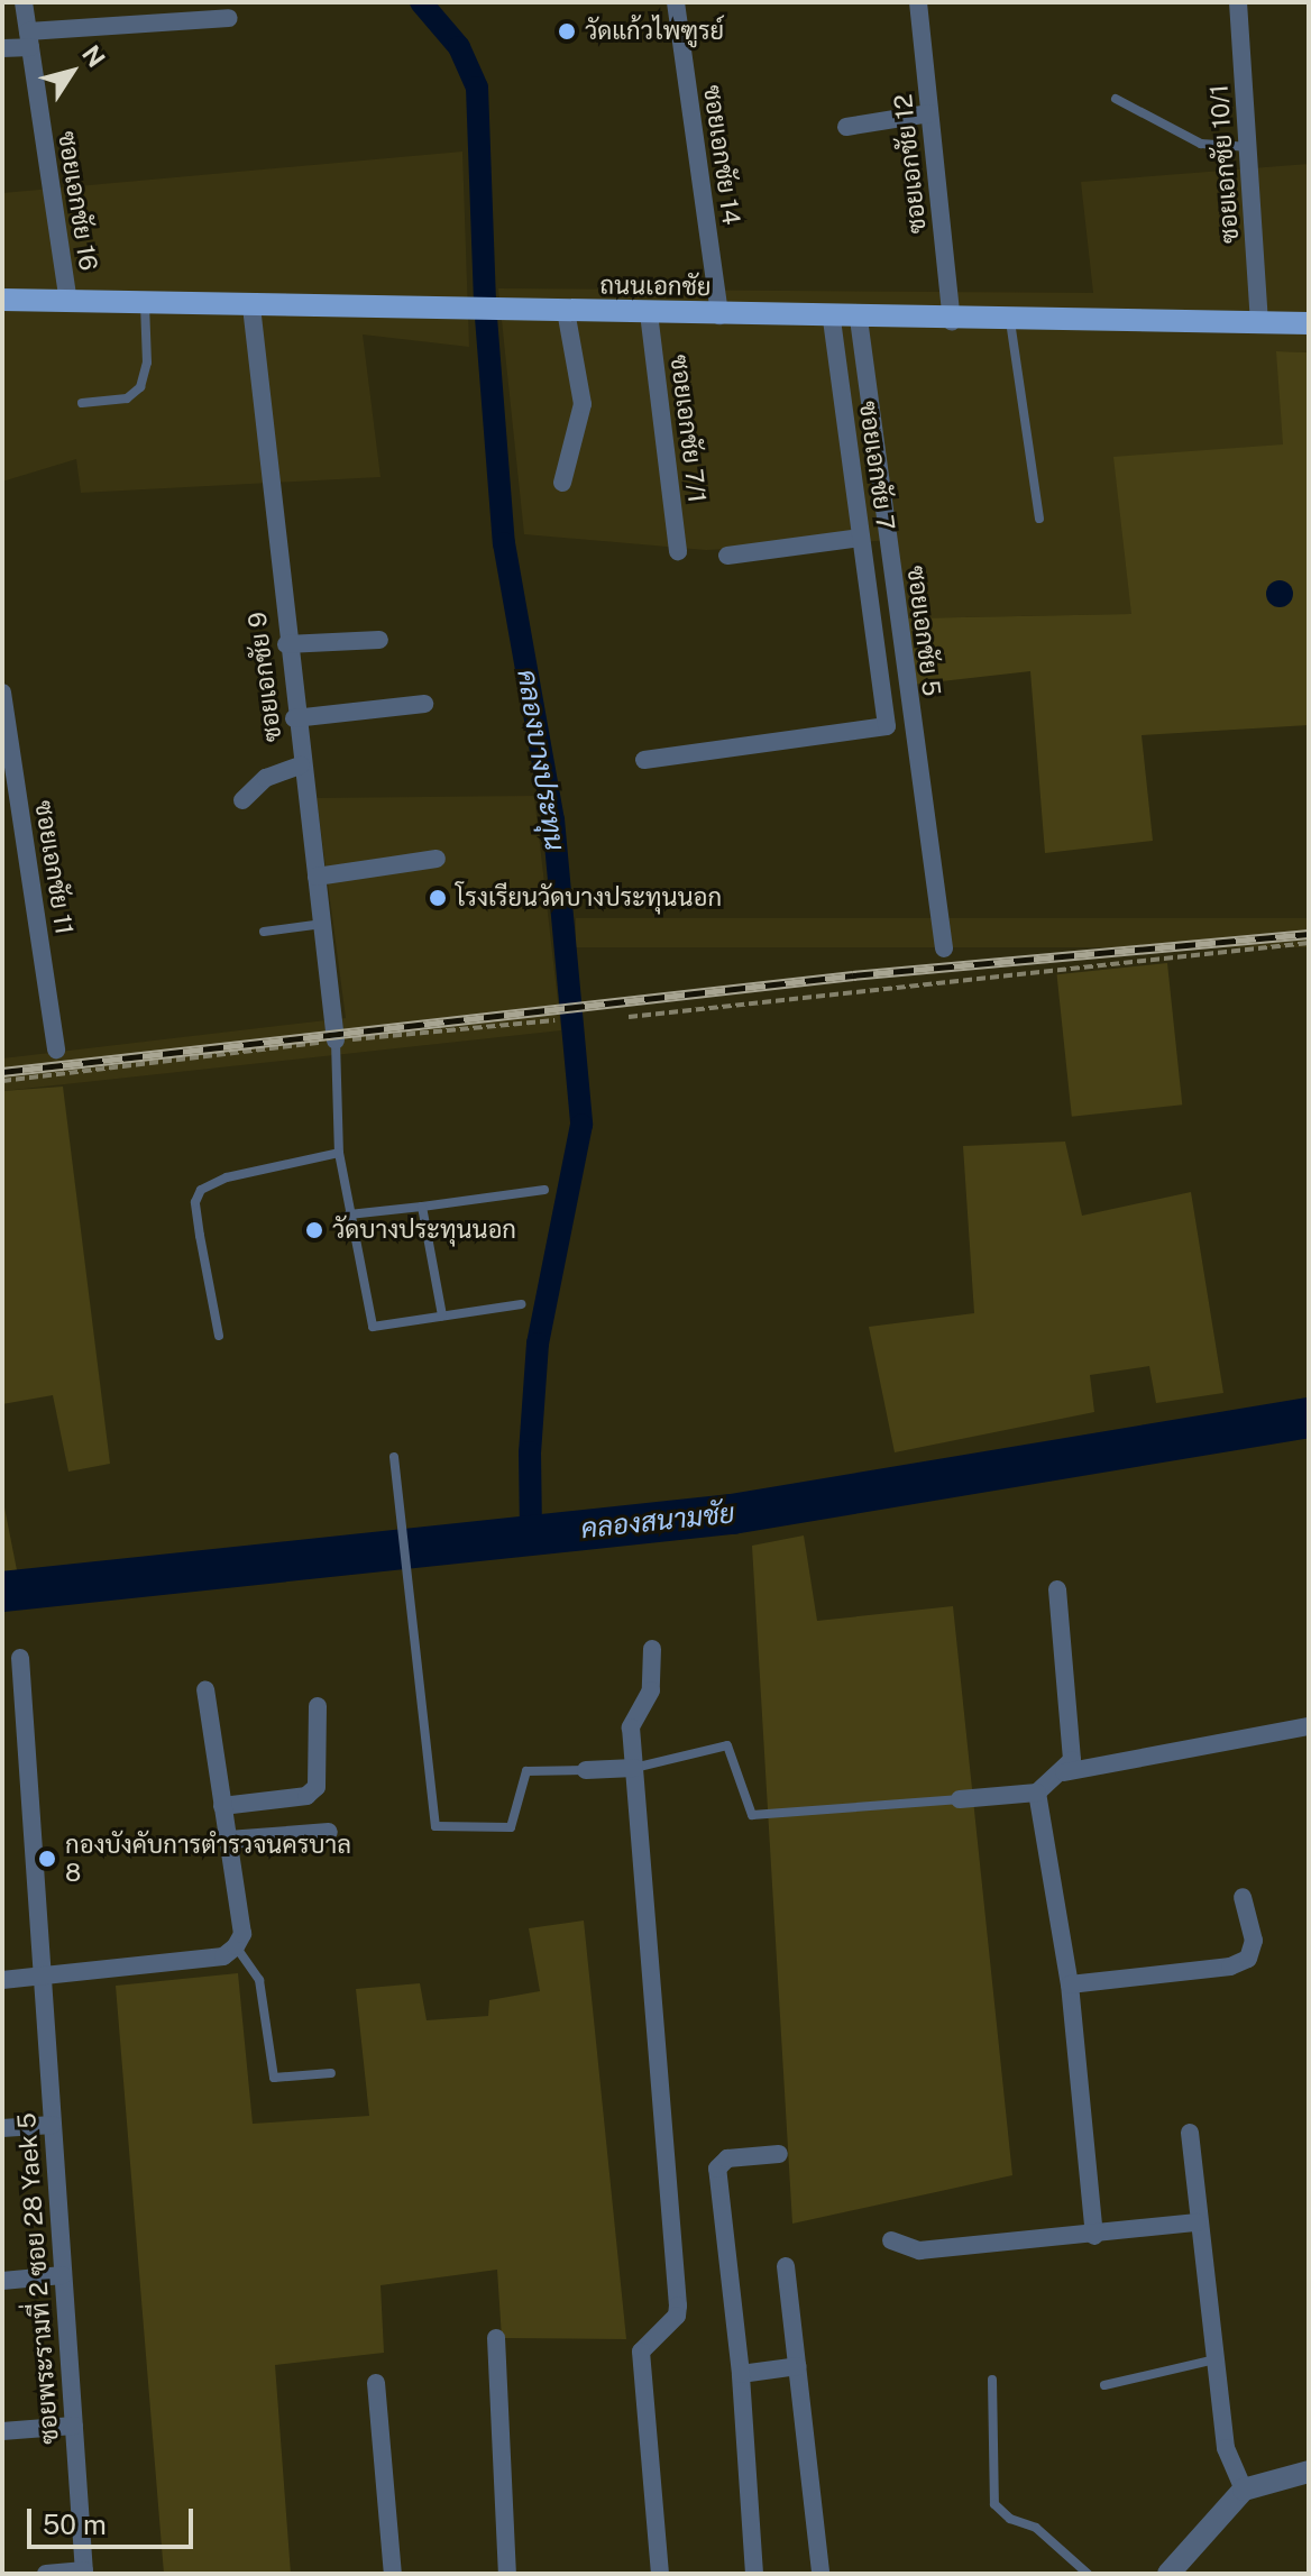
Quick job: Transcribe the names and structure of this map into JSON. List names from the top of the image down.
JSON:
{
  "streets": {
    "main road": ["ถนนเอกชัย"],
    "street": [
      "ซอยเอกชัย 14",
      "ซอยเอกชัย 12",
      "ซอยเอกชัย 10/1",
      "ซอยเอกชัย 16",
      "ซอยเอกชัย 7/1",
      "ซอยเอกชัย 7",
      "ซอยเอกชัย 5",
      "ซอยเอกชัย 9",
      "ซอยเอกชัย 11",
      "ซอยพระรามที่ 2 ซอย 28 Yaek 5"
    ]
  },
  "crossings": [
    ["ซอยเอกชัย 14", "ถนนเอกชัย"],
    ["ซอยเอกชัย 12", "ถนนเอกชัย"],
    ["ซอยเอกชัย 10/1", "ถนนเอกชัย"],
    ["ซอยเอกชัย 16", "ถนนเอกชัย"],
    ["ถนนเอกชัย", "ซอยเอกชัย 7/1"],
    ["ถนนเอกชัย", "ซอยเอกชัย 7"],
    ["ถนนเอกชัย", "ซอยเอกชัย 5"],
    ["ถนนเอกชัย", "ซอยเอกชัย 9"]
  ],
  "water": ["คลองบางประทุน", "คลองสนามชัย"],
  "places": [
    "วัดแก้วไพฑูรย์",
    "โรงเรียนวัดบางประทุนนอก",
    "วัดบางประทุนนอก",
    "กองบังคับการตำรวจนครบาล 8"
  ],
  "scale_bar": "50 m",
  "north": "top right"
}
